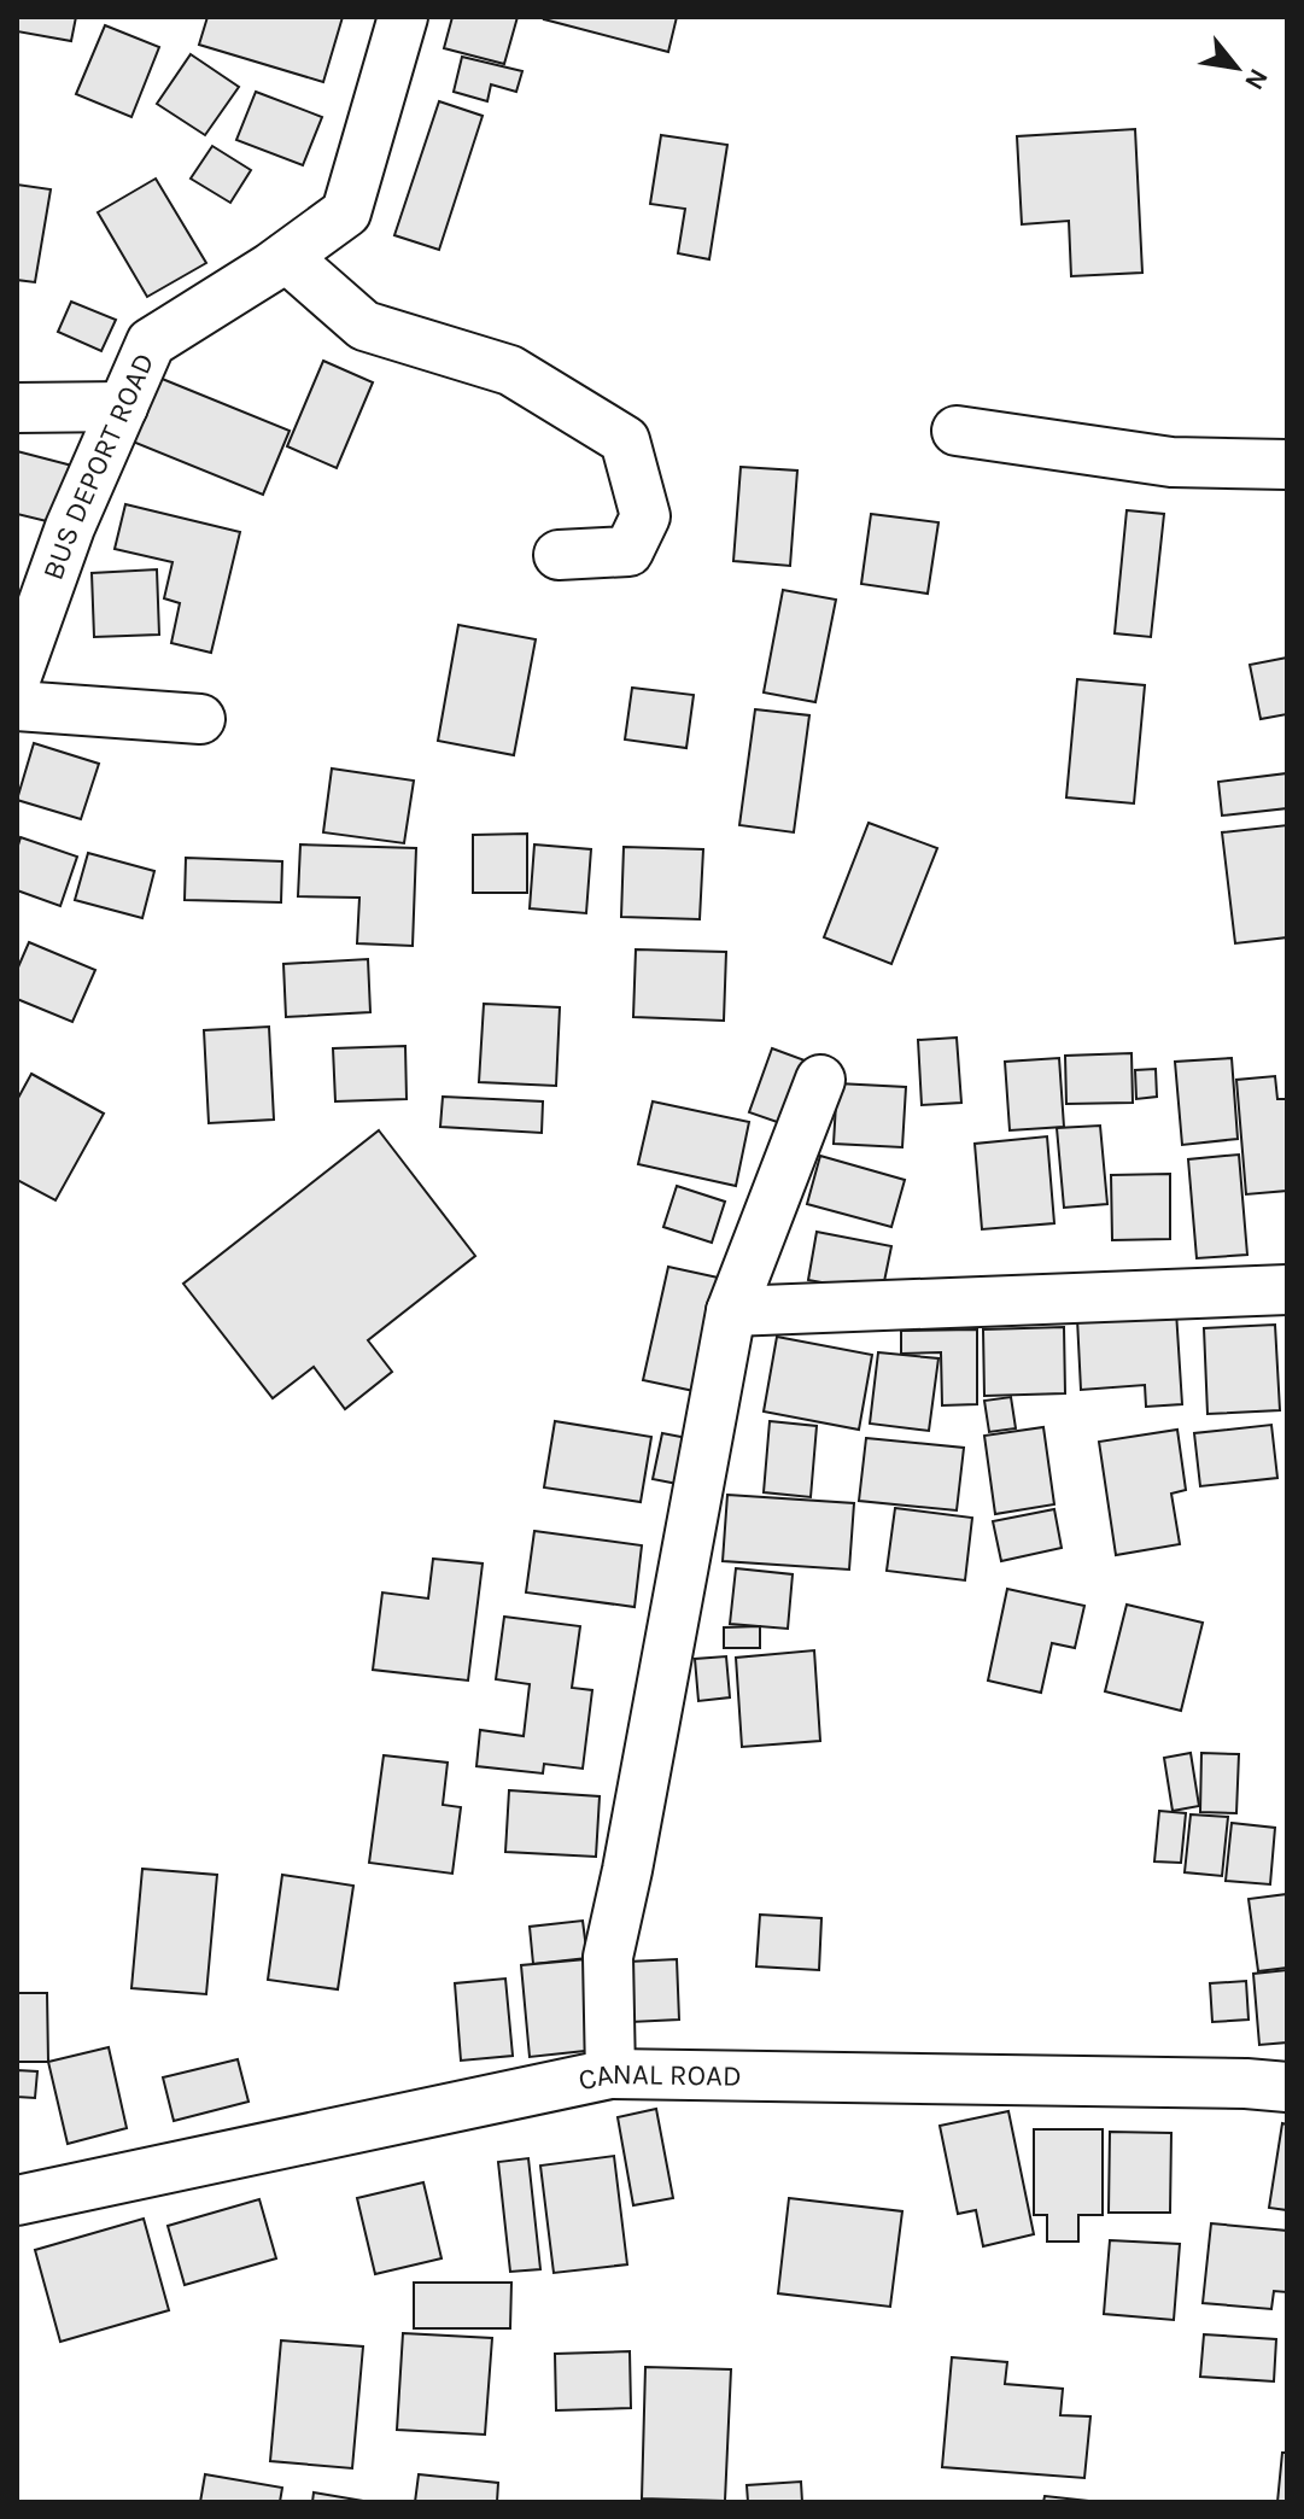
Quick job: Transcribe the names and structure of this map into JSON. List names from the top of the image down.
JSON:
{
  "streets": {
    "street": ["BUS DEPORT ROAD", "CANAL ROAD"]
  },
  "north": "bottom right"
}
